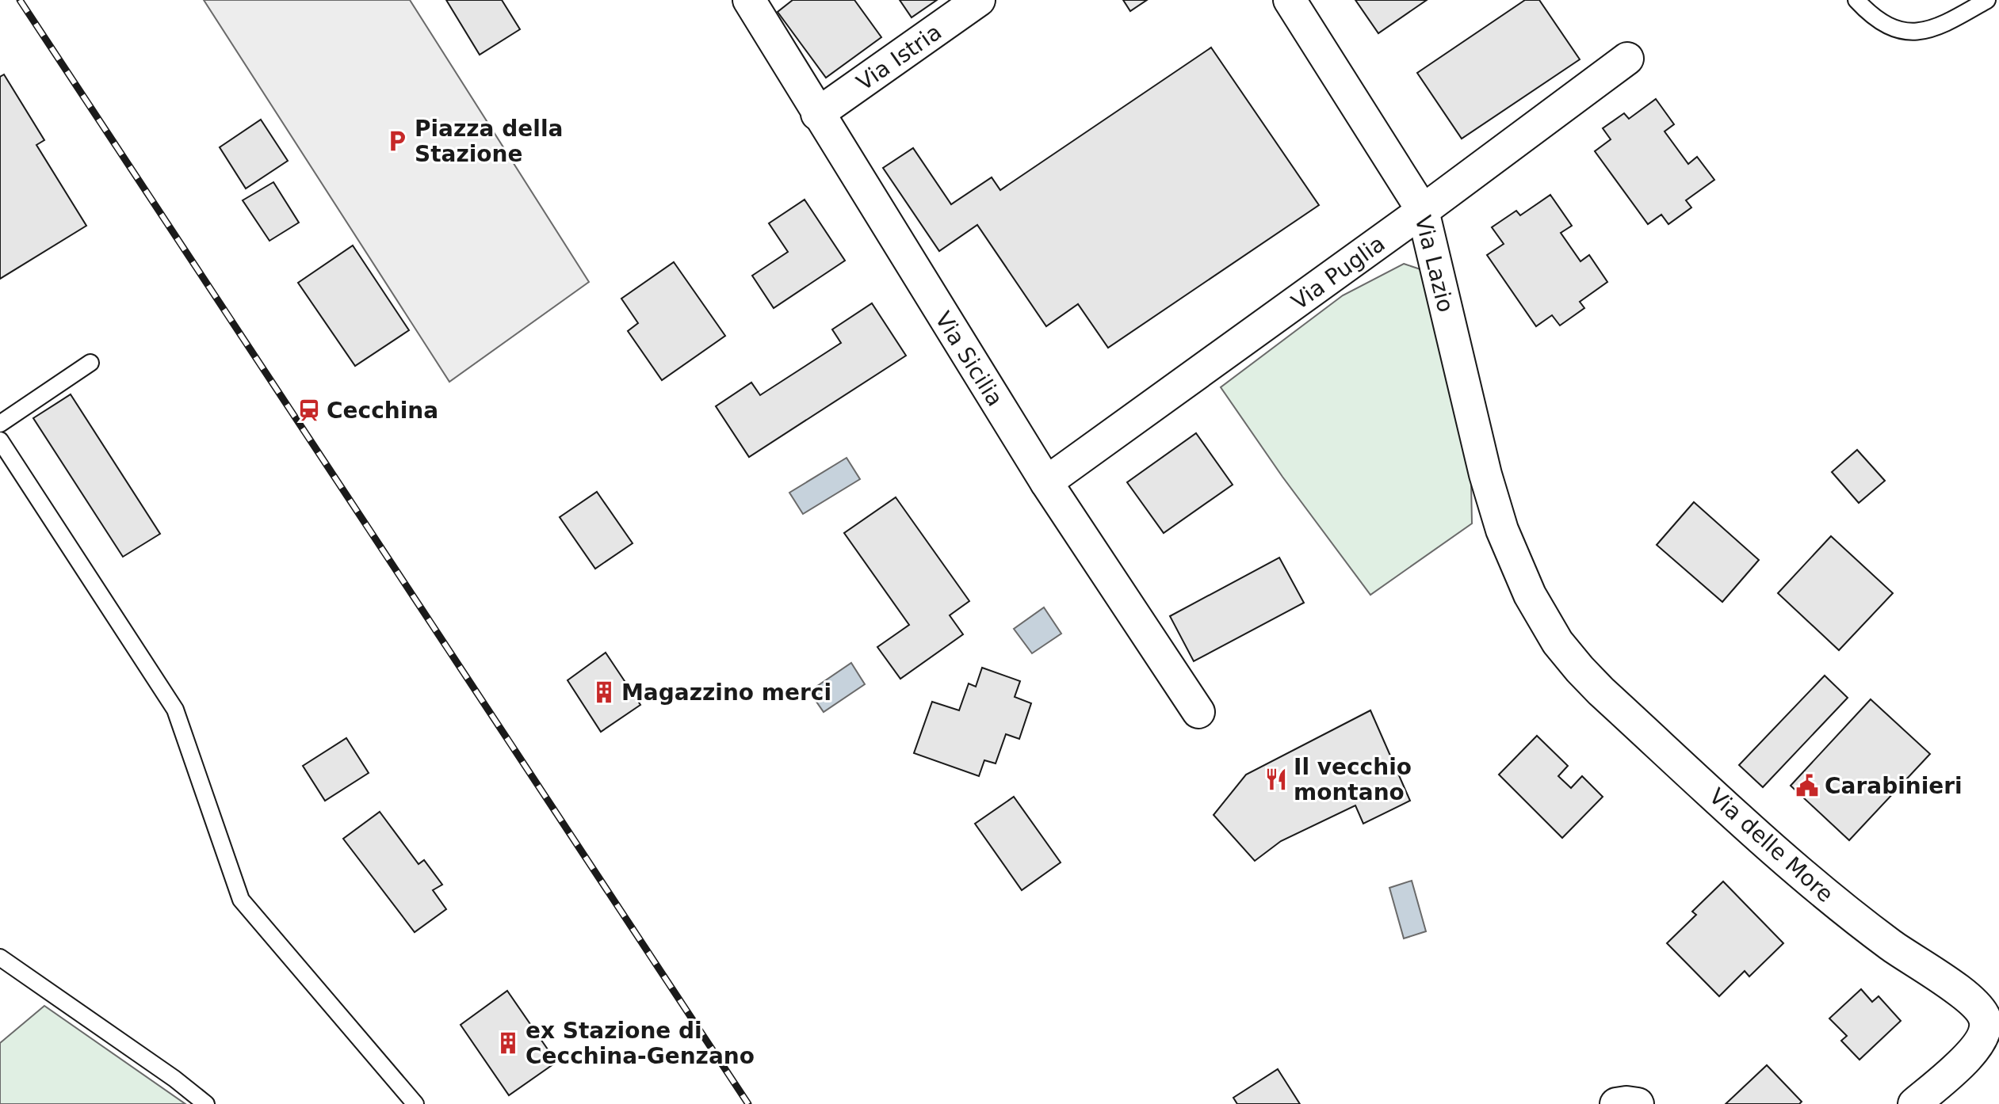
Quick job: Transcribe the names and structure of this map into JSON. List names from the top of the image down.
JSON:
{
  "streets": {
    "street": [
      "Via Istria",
      "Via Lazio",
      "Via Puglia",
      "Via Sicilia",
      "Via delle More"
    ]
  },
  "crossings": [
    ["Via Istria", "Via Sicilia"],
    ["Via Lazio", "Via Puglia"],
    ["Via Lazio", "Via delle More"],
    ["Via Puglia", "Via Sicilia"]
  ],
  "places": {
    "parking": ["Piazza della Stazione"],
    "station": ["Cecchina"],
    "building": ["Magazzino merci", "ex Stazione di Cecchina-Genzano"],
    "restaurant": ["Il vecchio montano"],
    "public building": ["Carabinieri"]
  }
}
